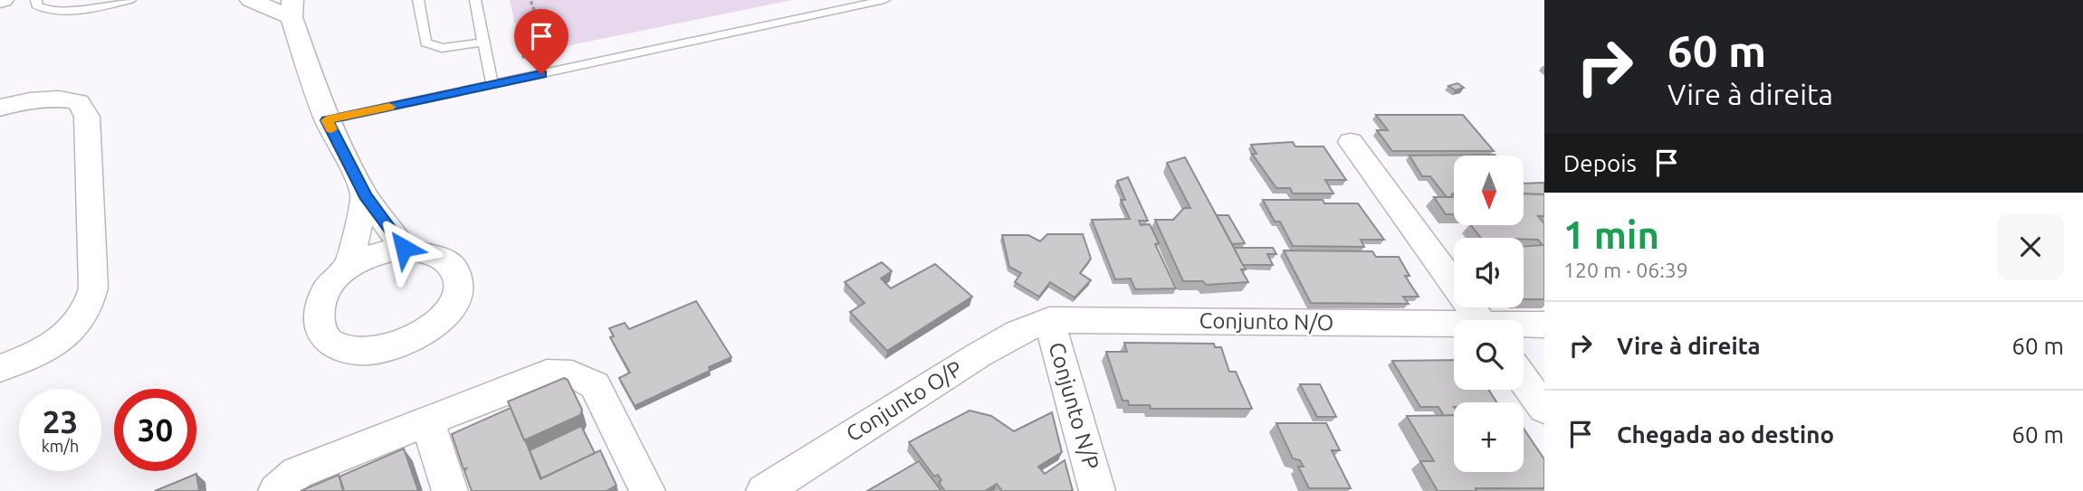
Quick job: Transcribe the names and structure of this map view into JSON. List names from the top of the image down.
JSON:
{
  "streets": {
    "street": ["Conjunto N/O", "Conjunto O/P", "Conjunto N/P"]
  },
  "crossings": [
    ["Conjunto N/O", "Conjunto O/P"],
    ["Conjunto N/O", "Conjunto N/P"],
    ["Conjunto O/P", "Conjunto N/P"]
  ],
  "north": "bottom",
  "page": {
    "turn": ["60 m", "Vire à direita"],
    "then": "Depois",
    "map_buttons": "+",
    "heading": ["1 min", "120 m · 06:39"],
    "list": [
      {
        "name": "Vire à direita",
        "value": "60 m"
      },
      {
        "name": "Chegada ao destino",
        "value": "60 m"
      }
    ],
    "speed": "23 km/h",
    "limit": "30"
  }
}
